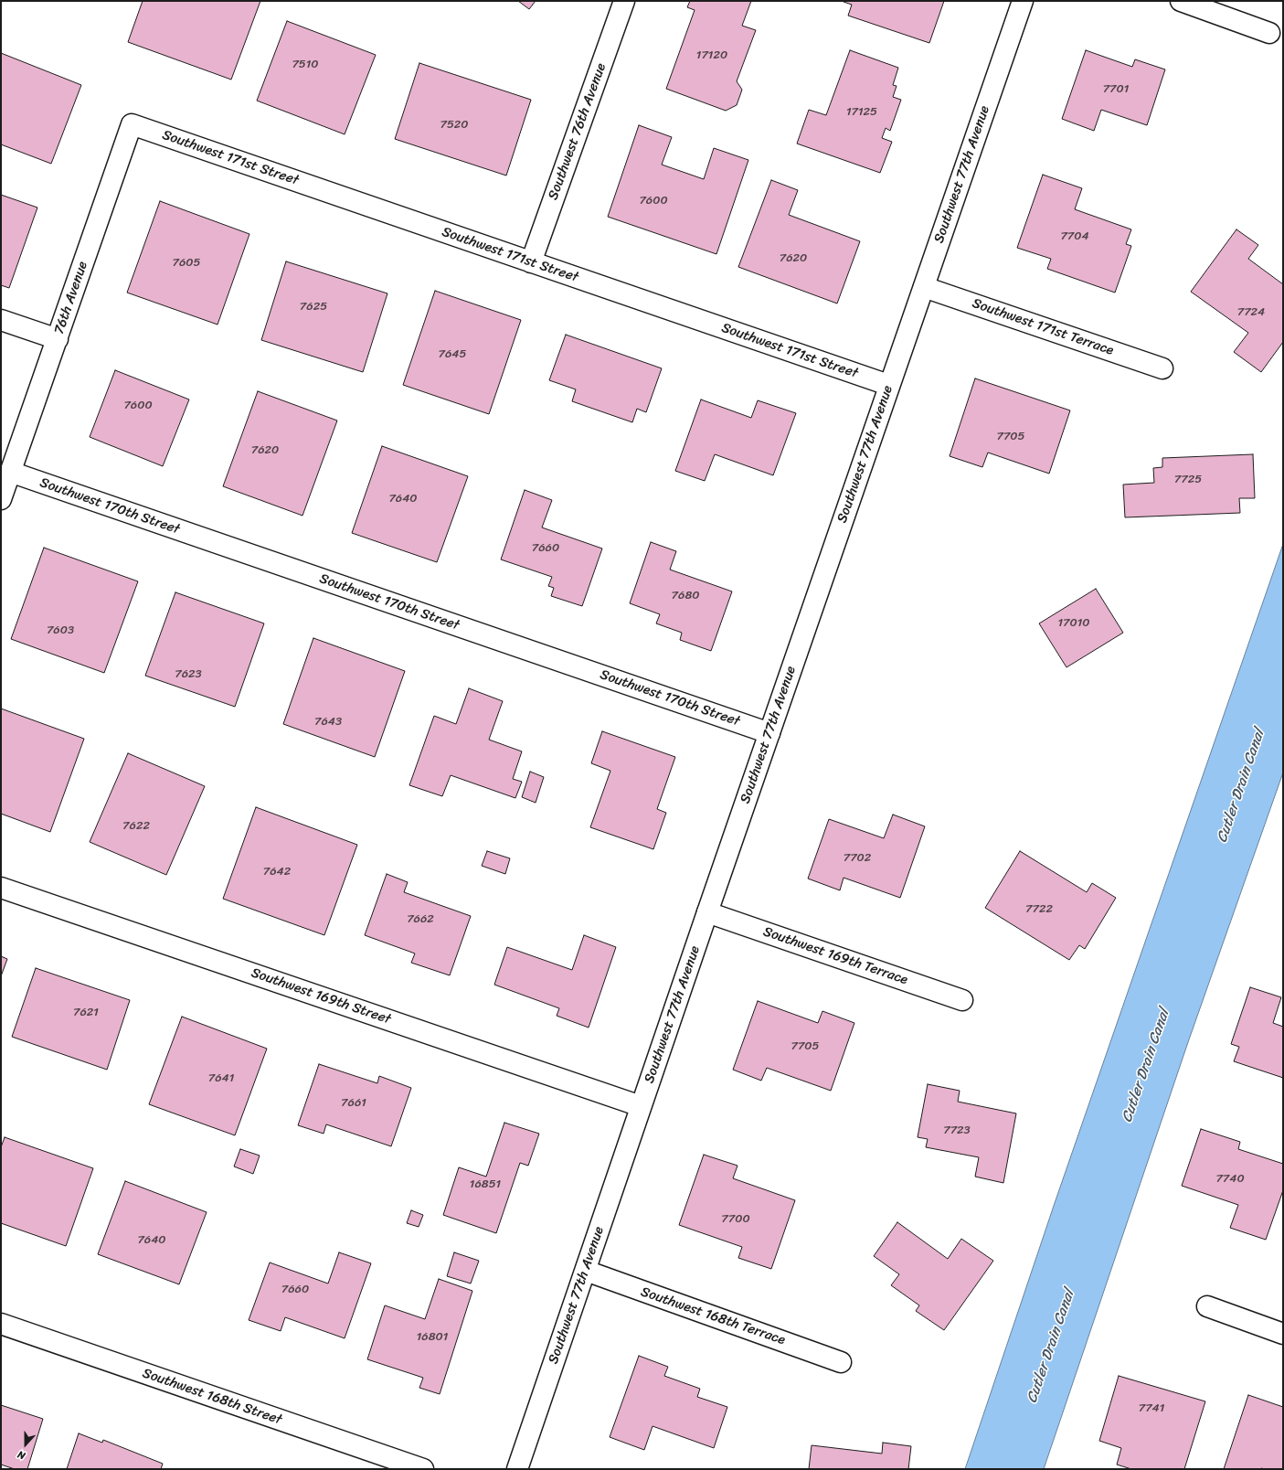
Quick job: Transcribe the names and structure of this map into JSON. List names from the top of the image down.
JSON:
{
  "streets": {
    "street": [
      "Southwest 76th Avenue",
      "Southwest 171st Street",
      "Southwest 77th Avenue",
      "76th Avenue",
      "Southwest 171st Terrace",
      "Southwest 170th Street",
      "Southwest 169th Terrace",
      "Southwest 169th Street",
      "Southwest 168th Terrace",
      "Southwest 168th Street"
    ]
  },
  "crossings": [
    ["Southwest 76th Avenue", "Southwest 171st Street"],
    ["Southwest 171st Street", "Southwest 77th Avenue"],
    ["Southwest 171st Street", "76th Avenue"],
    ["Southwest 77th Avenue", "Southwest 171st Terrace"],
    ["Southwest 77th Avenue", "Southwest 170th Street"],
    ["Southwest 77th Avenue", "Southwest 169th Terrace"],
    ["Southwest 77th Avenue", "Southwest 169th Street"],
    ["Southwest 77th Avenue", "Southwest 168th Terrace"],
    ["76th Avenue", "Southwest 170th Street"]
  ],
  "water": ["Cutler Drain Canal"],
  "house_numbers": [
    "17120",
    "7510",
    "7701",
    "17125",
    "7520",
    "7600",
    "7704",
    "7620",
    "7605",
    "7625",
    "7724",
    "7645",
    "7600",
    "7705",
    "7620",
    "7725",
    "7640",
    "7660",
    "7680",
    "17010",
    "7603",
    "7623",
    "7643",
    "7622",
    "7702",
    "7642",
    "7722",
    "7662",
    "7621",
    "7705",
    "7641",
    "7661",
    "7723",
    "7740",
    "16851",
    "7700",
    "7640",
    "7660",
    "16801",
    "7741"
  ],
  "north": "bottom"
}
